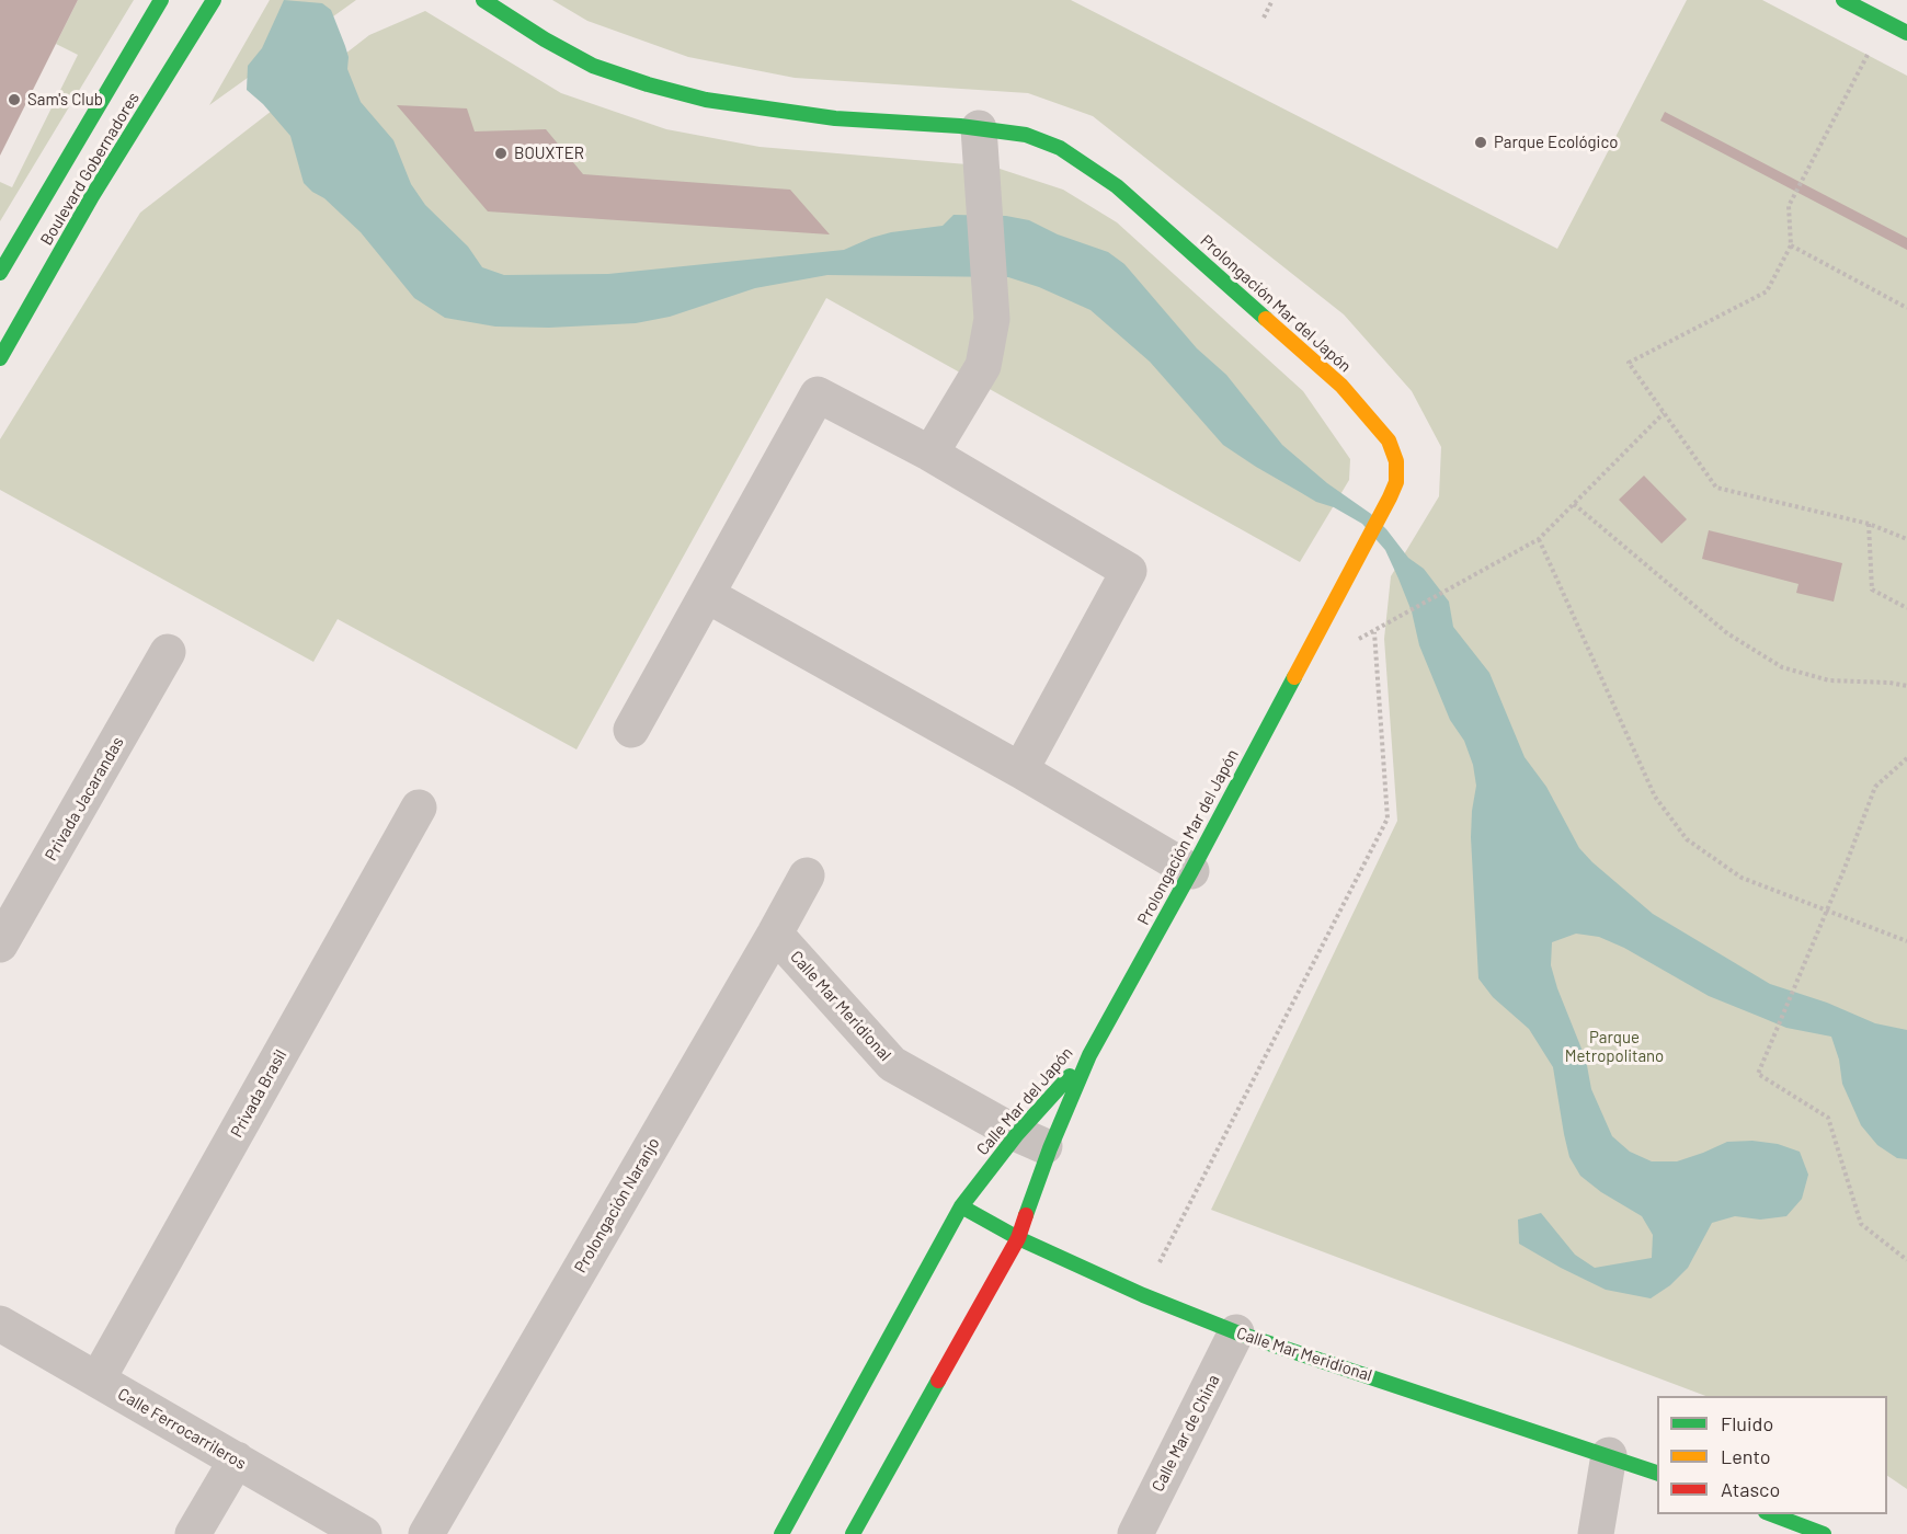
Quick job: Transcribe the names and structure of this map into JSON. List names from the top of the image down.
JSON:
{
  "streets": {
    "street": [
      "Boulevard Gobernadores",
      "Prolongación Mar del Japón",
      "Privada Jacarandas",
      "Calle Mar Meridional",
      "Privada Brasil",
      "Calle Mar del Japón",
      "Prolongación Naranjo",
      "Calle Ferrocarrileros",
      "Calle Mar de China"
    ]
  },
  "crossings": [
    ["Prolongación Mar del Japón", "Calle Mar del Japón"],
    ["Calle Mar Meridional", "Calle Mar del Japón"],
    ["Calle Mar Meridional", "Prolongación Naranjo"],
    ["Calle Mar Meridional", "Calle Mar de China"],
    ["Privada Brasil", "Calle Ferrocarrileros"]
  ],
  "parks": ["Parque Metropolitano"],
  "places": ["Sam's Club", "Parque Ecológico", "BOUXTER"],
  "legend": ["Fluido", "Lento", "Atasco"]
}
